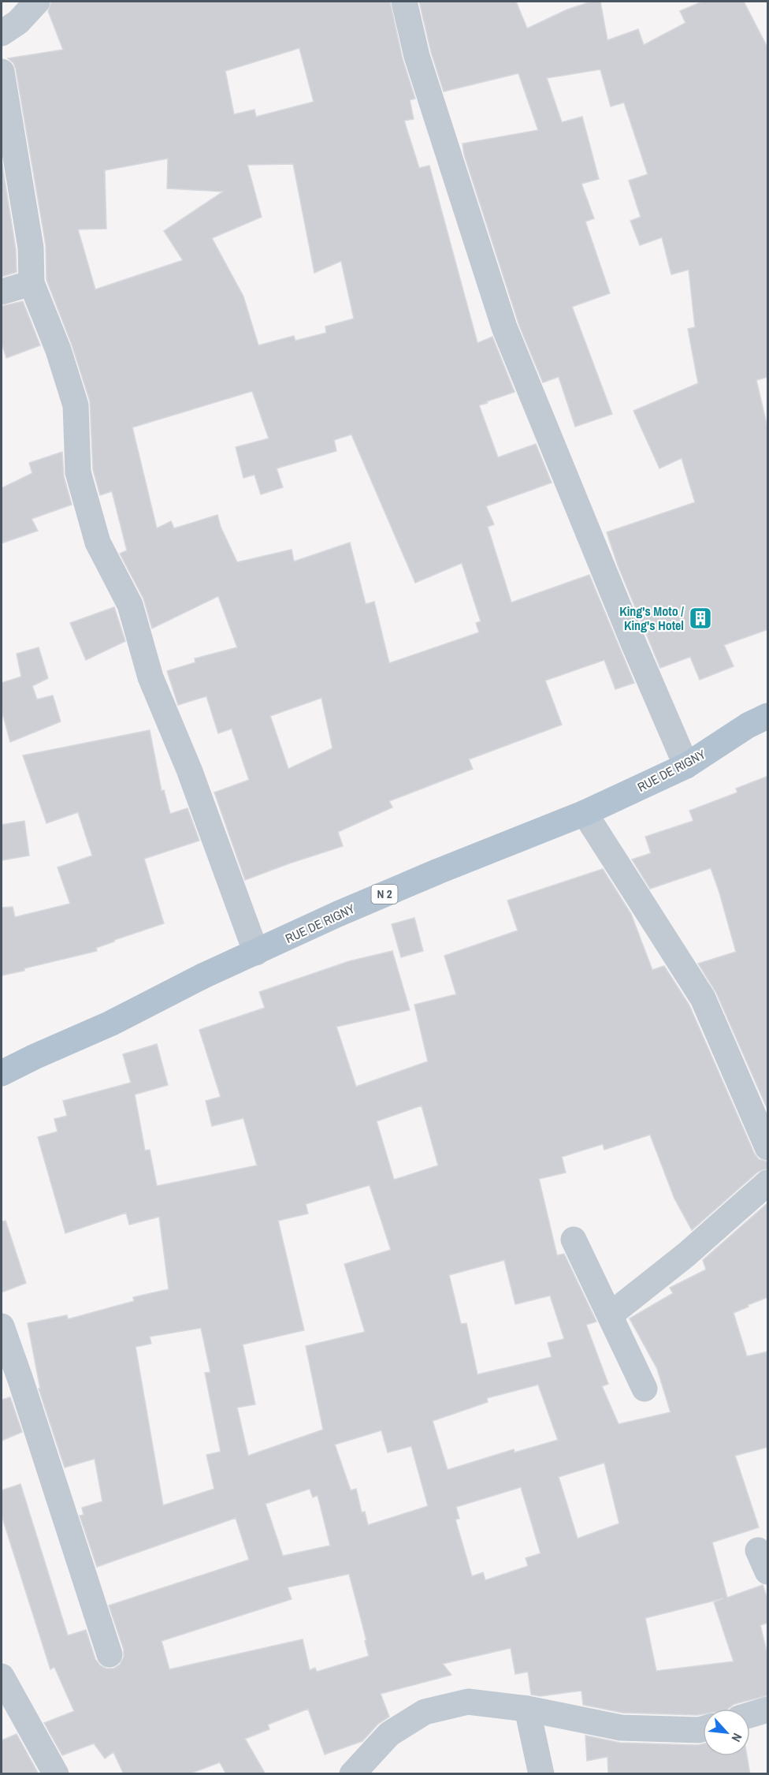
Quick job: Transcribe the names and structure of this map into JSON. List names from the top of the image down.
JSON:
{
  "streets": {
    "main road": ["RUE DE RIGNY", "N 2"]
  },
  "places": {
    "building": ["King's Moto / King's Hotel"]
  },
  "north": "bottom right"
}
